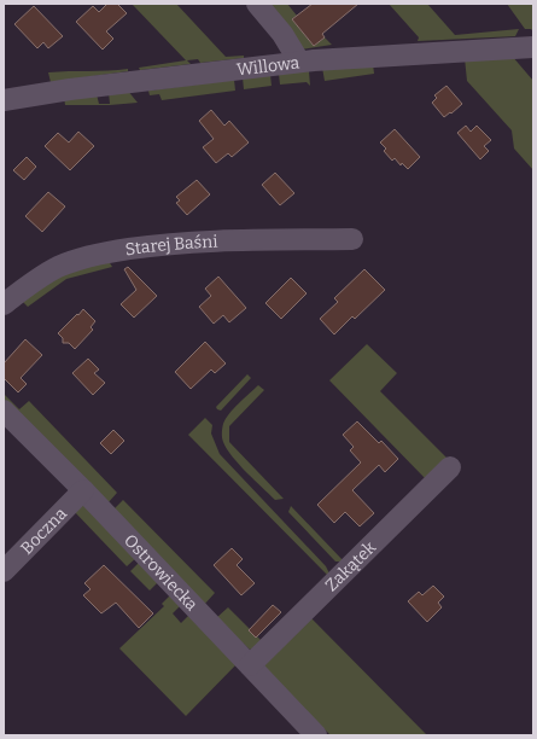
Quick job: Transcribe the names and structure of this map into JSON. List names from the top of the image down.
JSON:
{
  "streets": {
    "street": [
      "Willowa",
      "Starej Baśni",
      "Boczna",
      "Zakątek",
      "Ostrowiecka"
    ]
  },
  "crossings": [
    ["Boczna", "Ostrowiecka"],
    ["Zakątek", "Ostrowiecka"]
  ]
}
